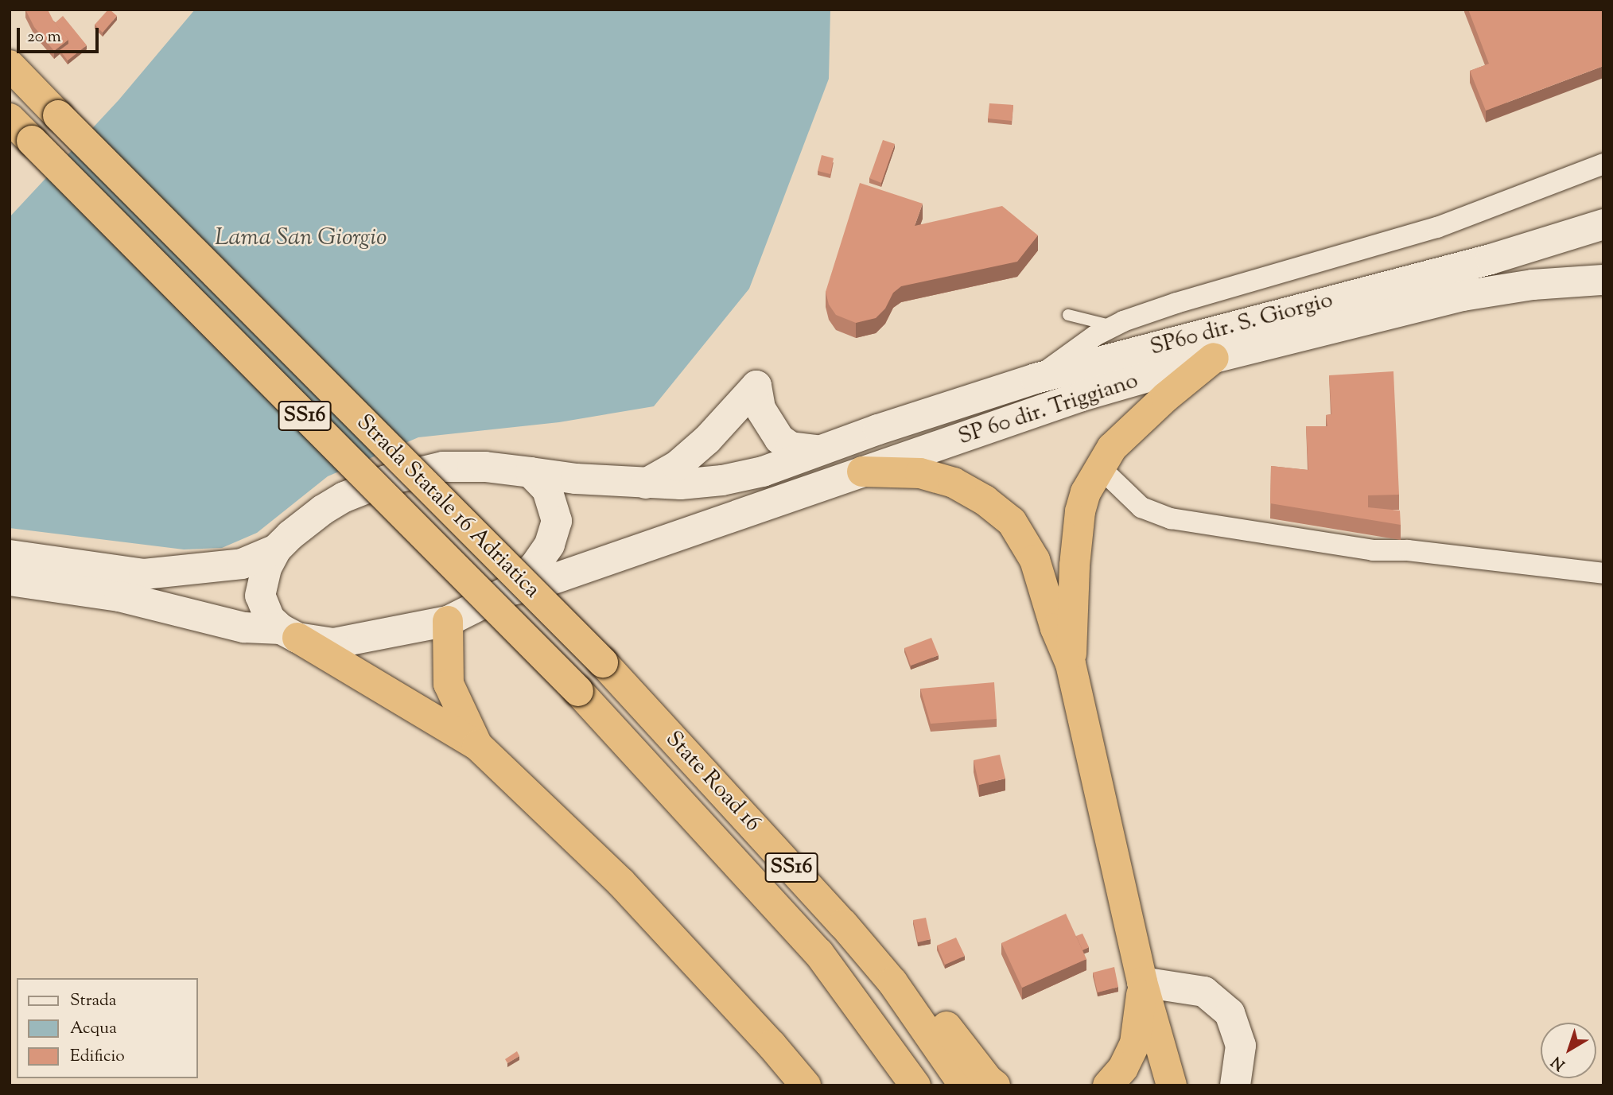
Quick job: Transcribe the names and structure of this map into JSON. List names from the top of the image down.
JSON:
{
  "streets": {
    "highway": ["SS16", "Strada Statale 16 Adriatica", "State Road 16"],
    "main road": ["SP60 dir. S. Giorgio", "SP 60 dir. Triggiano"]
  },
  "crossings": [
    ["SS16", "State Road 16"],
    ["Strada Statale 16 Adriatica", "State Road 16"]
  ],
  "water": ["Lama San Giorgio"],
  "legend": ["Strada", "Acqua", "Edificio"],
  "scale_bar": "20 m",
  "north": "bottom left"
}
